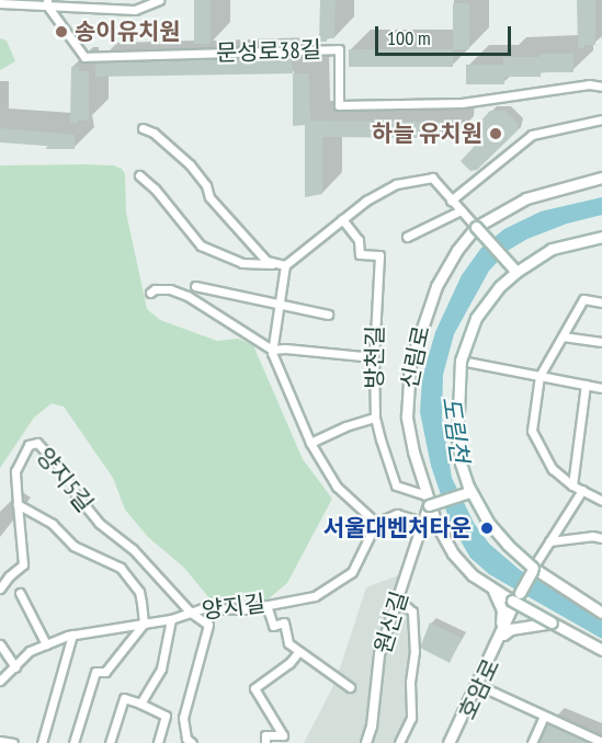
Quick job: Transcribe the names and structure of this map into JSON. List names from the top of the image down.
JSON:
{
  "streets": {
    "main road": ["신림로", "호암로"],
    "street": [
      "문성로38길",
      "방천길",
      "양지5길",
      "양지길",
      "원신길"
    ]
  },
  "crossings": [
    ["방천길", "신림로"],
    ["방천길", "원신길"],
    ["신림로", "원신길"],
    ["양지5길", "양지길"]
  ],
  "water": ["도림천"],
  "places": ["송이유치원", "하늘 유치원", "서울대벤처타운"],
  "scale_bar": "100 m"
}
